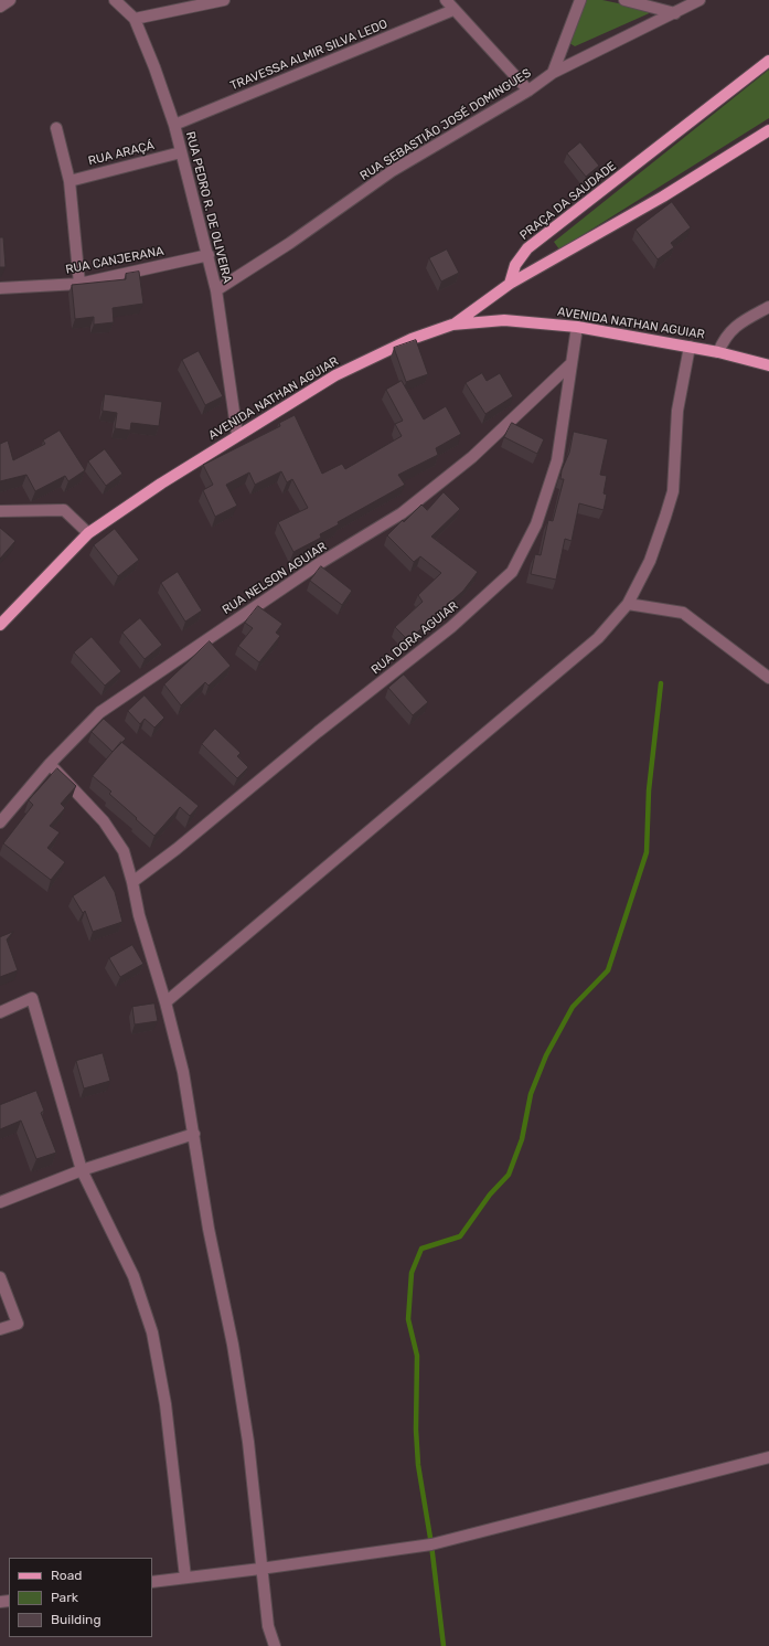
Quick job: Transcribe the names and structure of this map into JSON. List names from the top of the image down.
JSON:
{
  "streets": {
    "main road": ["PRAÇA DA SAUDADE", "AVENIDA NATHAN AGUIAR"],
    "street": [
      "TRAVESSA ALMIR SILVA LEDO",
      "RUA SEBASTIÃO JOSÉ DOMINGUES",
      "RUA ARAÇÁ",
      "RUA PEDRO R. DE OLIVEIRA",
      "RUA CANJERANA",
      "RUA NELSON AGUIAR",
      "RUA DORA AGUIAR"
    ]
  },
  "crossings": [
    ["TRAVESSA ALMIR SILVA LEDO", "RUA PEDRO R. DE OLIVEIRA"],
    ["RUA SEBASTIÃO JOSÉ DOMINGUES", "RUA PEDRO R. DE OLIVEIRA"],
    ["RUA ARAÇÁ", "RUA PEDRO R. DE OLIVEIRA"],
    ["RUA PEDRO R. DE OLIVEIRA", "RUA CANJERANA"],
    ["RUA PEDRO R. DE OLIVEIRA", "AVENIDA NATHAN AGUIAR"],
    ["AVENIDA NATHAN AGUIAR", "RUA DORA AGUIAR"],
    ["RUA NELSON AGUIAR", "RUA DORA AGUIAR"]
  ],
  "legend": ["Road", "Park", "Building"]
}
